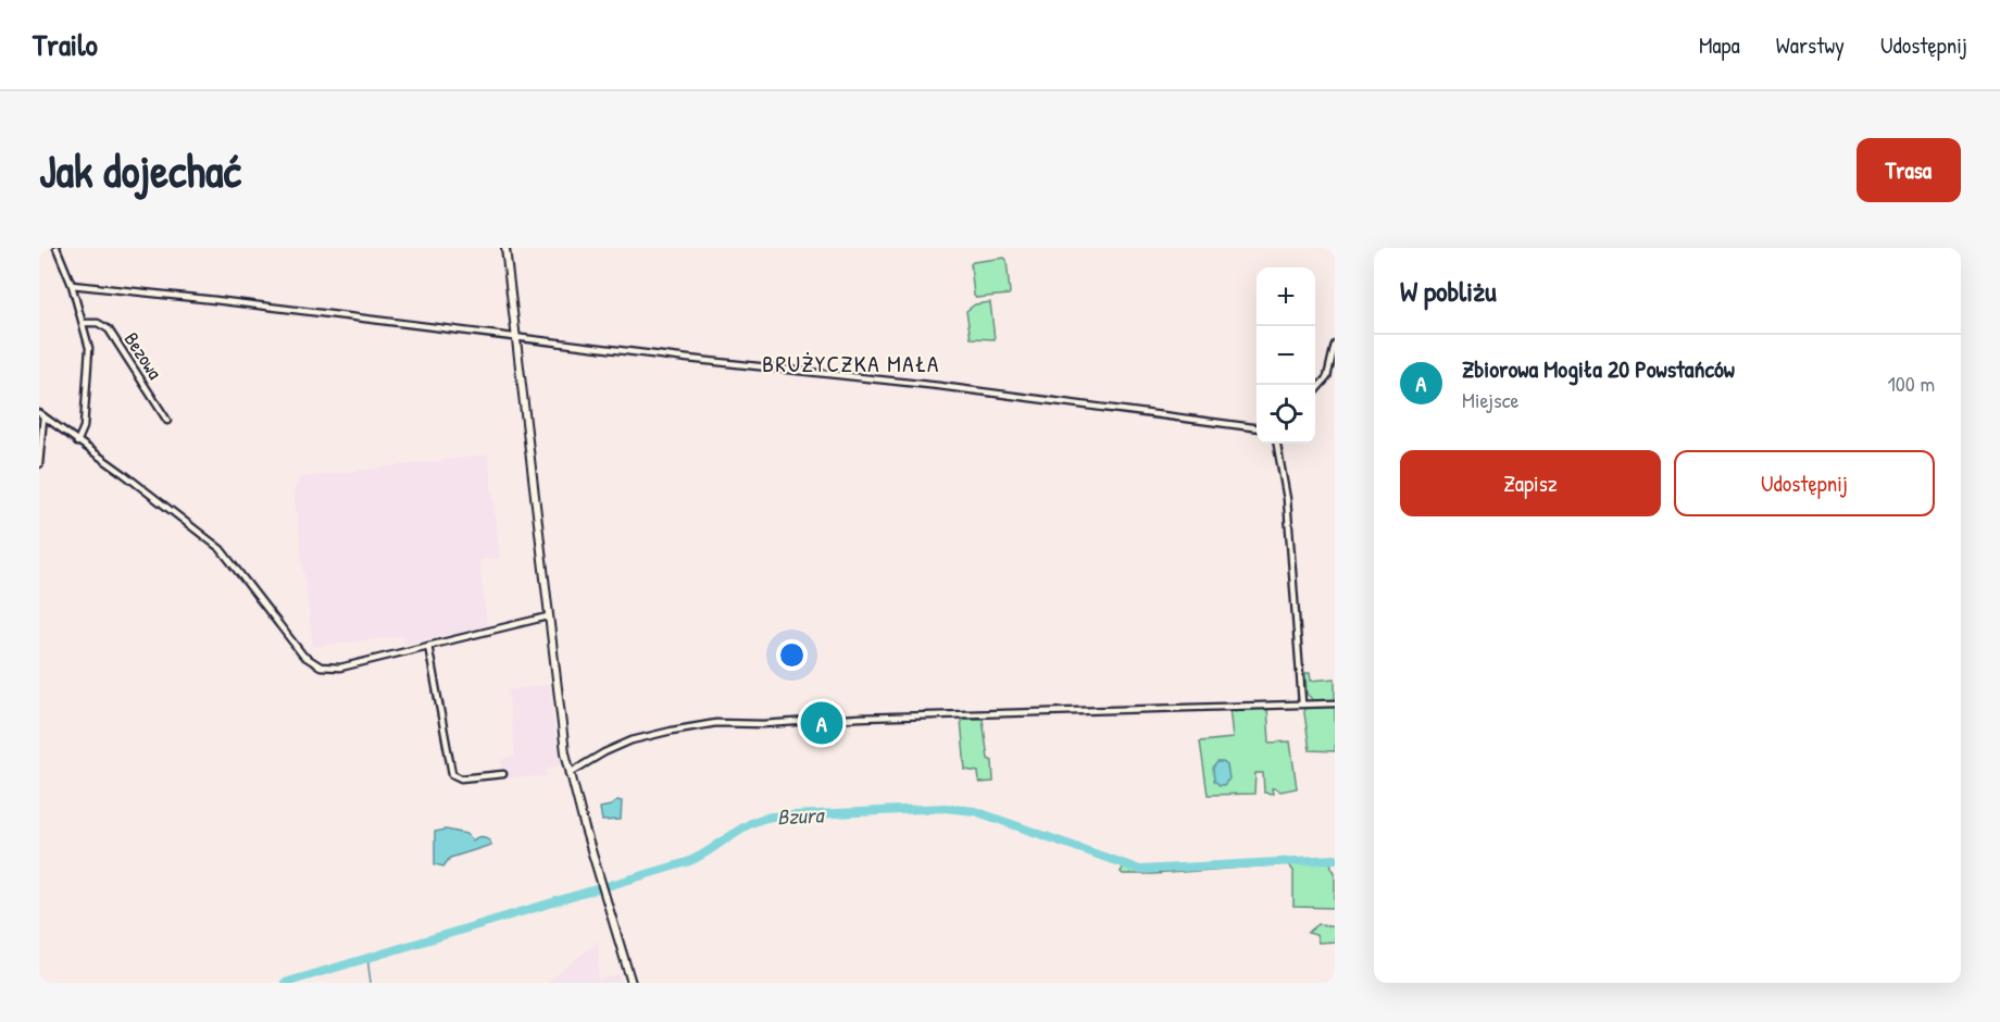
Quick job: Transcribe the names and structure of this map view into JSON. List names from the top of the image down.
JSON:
{
  "streets": {
    "street": ["Bezowa"]
  },
  "districts": ["BRUŻYCZKA MAŁA"],
  "water": ["Bzura"],
  "page": {
    "header": "Trailo",
    "nav": ["Mapa", "Warstwy", "Udostępnij"],
    "buttons": [
      "Trasa",
      ["Zapisz", "Udostępnij"]
    ],
    "title": "Jak dojechać",
    "heading": "W pobliżu",
    "map_buttons": ["+", "−"],
    "list": [
      {
        "mark": "A",
        "name": "Zbiorowa Mogiła 20 Powstańców",
        "note": "Miejsce",
        "value": "100 m"
      }
    ],
    "pins": "A"
  }
}
